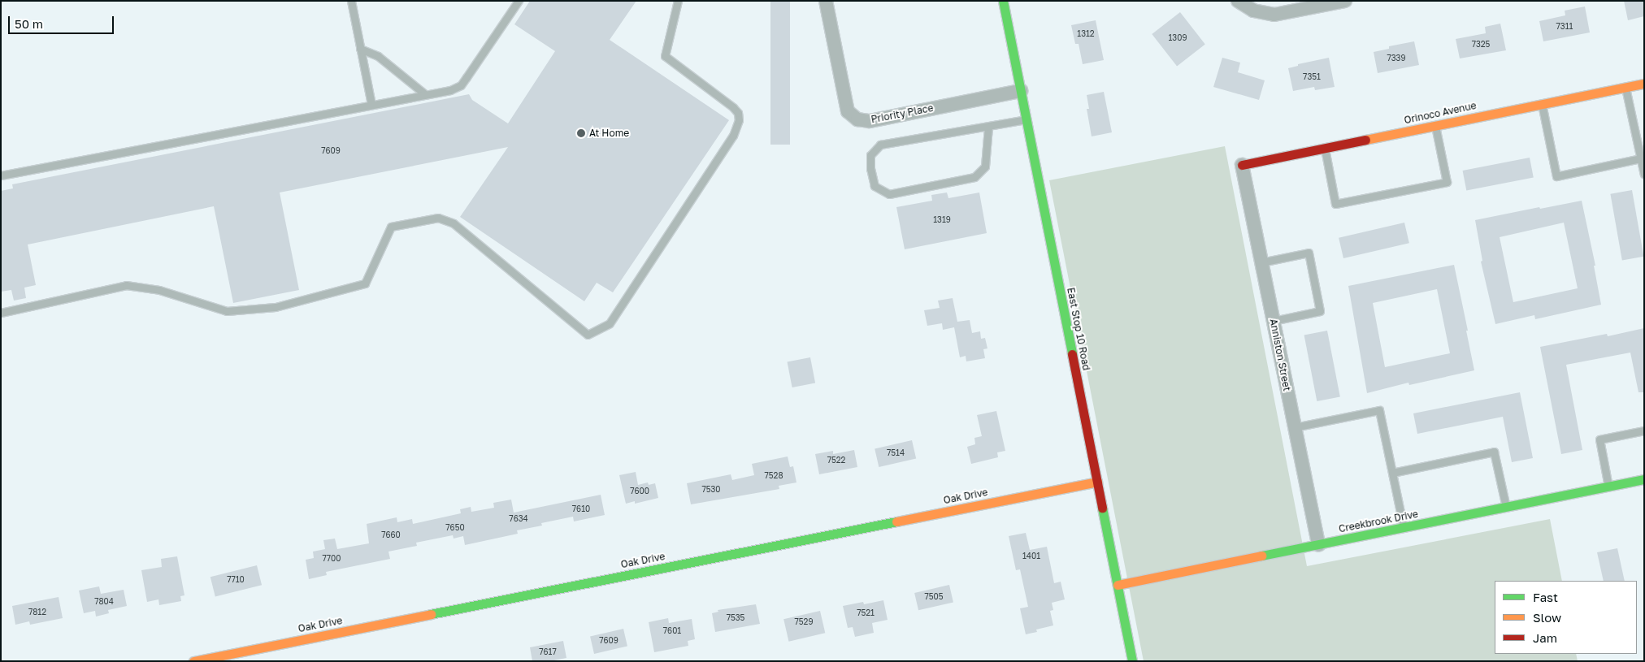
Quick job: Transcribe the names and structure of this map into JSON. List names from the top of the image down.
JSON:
{
  "streets": {
    "street": [
      "Orinoco Avenue",
      "Priority Place",
      "East Stop 10 Road",
      "Anniston Street",
      "Oak Drive",
      "Creekbrook Drive"
    ]
  },
  "crossings": [
    ["Orinoco Avenue", "Anniston Street"],
    ["Priority Place", "East Stop 10 Road"],
    ["East Stop 10 Road", "Oak Drive"],
    ["East Stop 10 Road", "Creekbrook Drive"],
    ["Anniston Street", "Creekbrook Drive"]
  ],
  "places": ["At Home"],
  "house_numbers": [
    "7311",
    "1312",
    "1309",
    "7325",
    "7339",
    "7351",
    "7609",
    "1319",
    "7514",
    "7522",
    "7528",
    "7530",
    "7600",
    "7610",
    "7634",
    "7650",
    "7660",
    "1401",
    "7700",
    "7710",
    "7505",
    "7804",
    "7812",
    "7521",
    "7535",
    "7529",
    "7601",
    "7609",
    "7617"
  ],
  "legend": ["Fast", "Slow", "Jam"],
  "scale_bar": "50 m"
}
